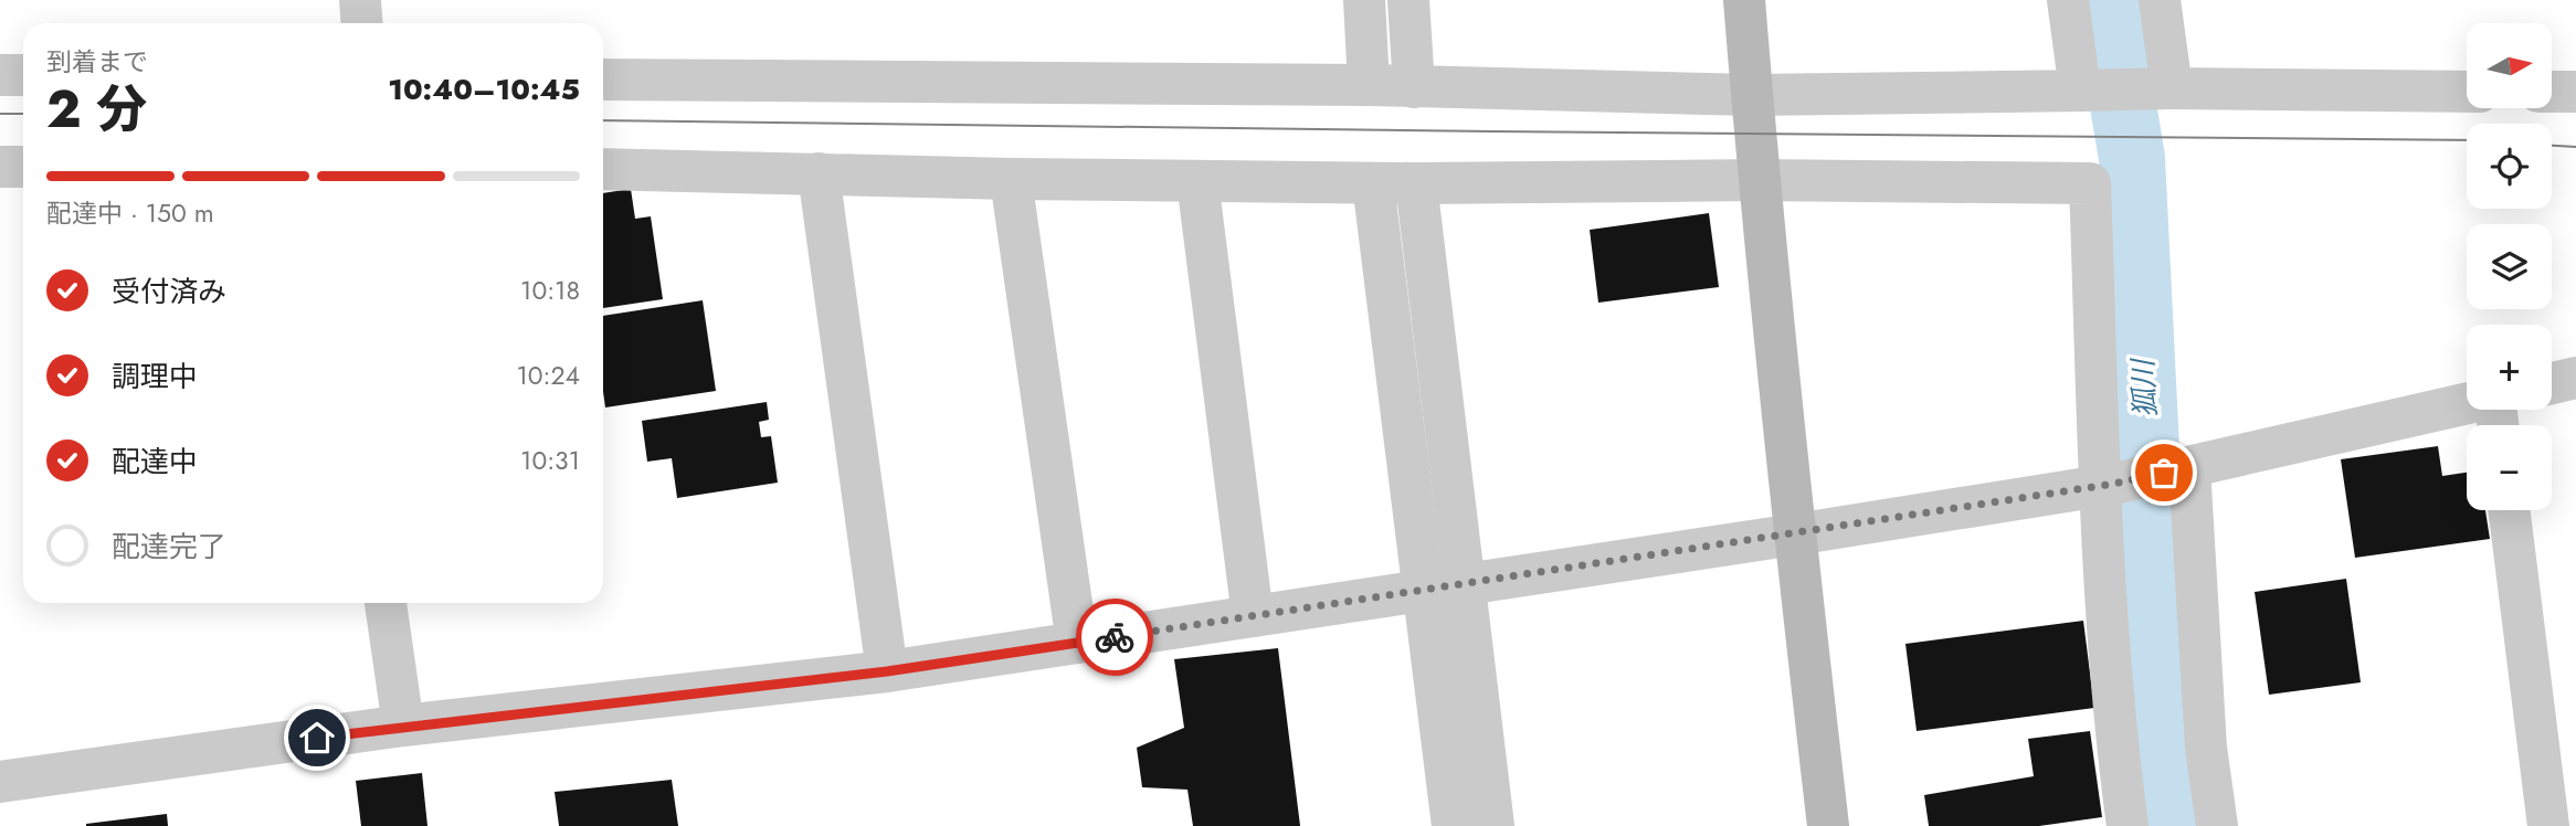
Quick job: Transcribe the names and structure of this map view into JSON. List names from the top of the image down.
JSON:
{
  "water": ["狐川"],
  "north": "right",
  "page": {
    "map_buttons": ["+", "−"],
    "heading": ["2 分", "到着まで", "10:40–10:45"],
    "bar": "配達中 · 150 m",
    "list": [
      ["受付済み", "10:18"],
      ["調理中", "10:24"],
      ["配達中", "10:31"],
      "配達完了"
    ]
  }
}
